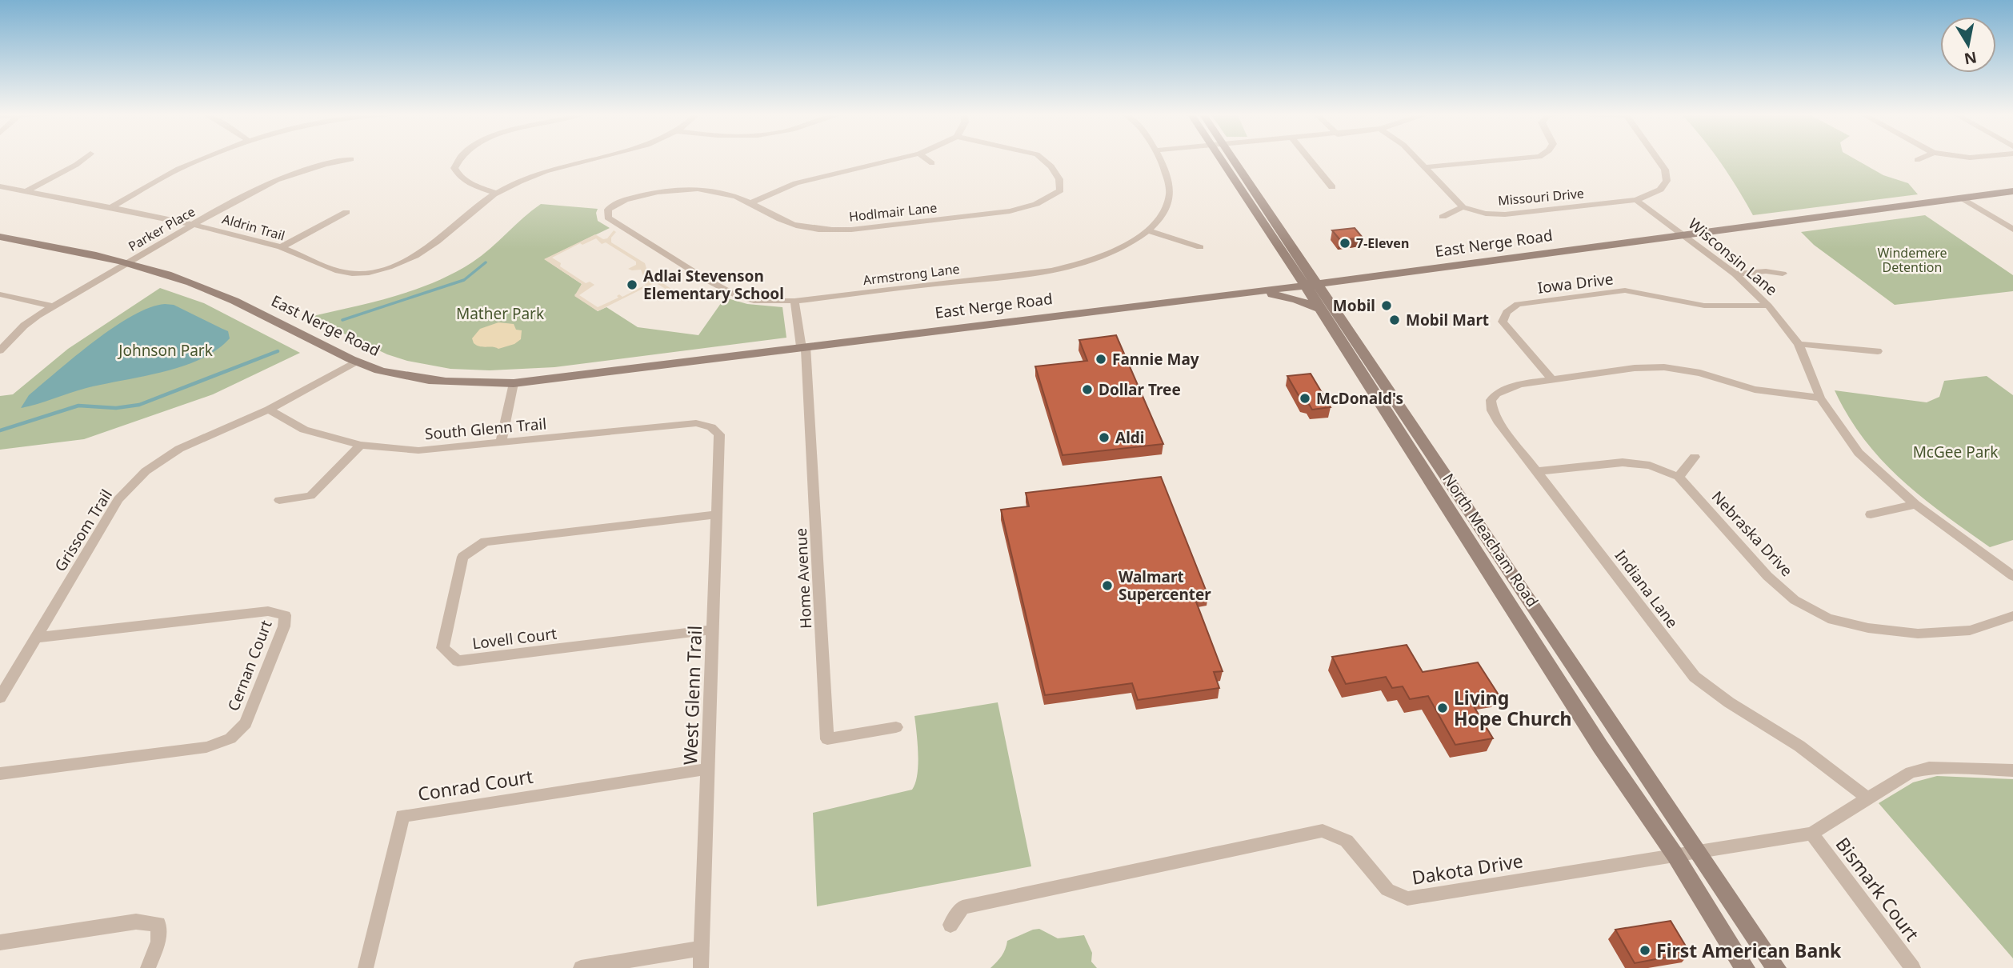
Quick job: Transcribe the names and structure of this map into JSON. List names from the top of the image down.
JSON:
{
  "streets": {
    "main road": ["East Nerge Road", "North Meacham Road"],
    "street": [
      "Missouri Drive",
      "Hodlmair Lane",
      "Aldrin Trail",
      "Parker Place",
      "Wisconsin Lane",
      "Armstrong Lane",
      "Iowa Drive",
      "South Glenn Trail",
      "Grissom Trail",
      "Nebraska Drive",
      "Home Avenue",
      "Indiana Lane",
      "Lovell Court",
      "Cernan Court",
      "West Glenn Trail",
      "Conrad Court",
      "Dakota Drive",
      "Bismark Court"
    ]
  },
  "crossings": [
    ["Missouri Drive", "Wisconsin Lane"],
    ["Hodlmair Lane", "Armstrong Lane"],
    ["Aldrin Trail", "Parker Place"],
    ["Parker Place", "East Nerge Road"],
    ["East Nerge Road", "Wisconsin Lane"],
    ["East Nerge Road", "Grissom Trail"],
    ["East Nerge Road", "North Meacham Road"],
    ["East Nerge Road", "Home Avenue"],
    ["Wisconsin Lane", "Iowa Drive"],
    ["Armstrong Lane", "Home Avenue"],
    ["Iowa Drive", "Indiana Lane"],
    ["South Glenn Trail", "Grissom Trail"],
    ["South Glenn Trail", "West Glenn Trail"],
    ["Grissom Trail", "Cernan Court"],
    ["Nebraska Drive", "Indiana Lane"],
    ["North Meacham Road", "Dakota Drive"],
    ["Indiana Lane", "Dakota Drive"],
    ["Lovell Court", "West Glenn Trail"],
    ["West Glenn Trail", "Conrad Court"],
    ["Dakota Drive", "Bismark Court"]
  ],
  "parks": [
    "Windemere Detention",
    "Mather Park",
    "Johnson Park",
    "McGee Park"
  ],
  "places": [
    "7-Eleven",
    "Adlai Stevenson Elementary School",
    "Mobil",
    "Mobil Mart",
    "Fannie May",
    "Dollar Tree",
    "McDonald's",
    "Aldi",
    "Walmart Supercenter",
    "Living Hope Church",
    "First American Bank"
  ],
  "north": "bottom"
}
